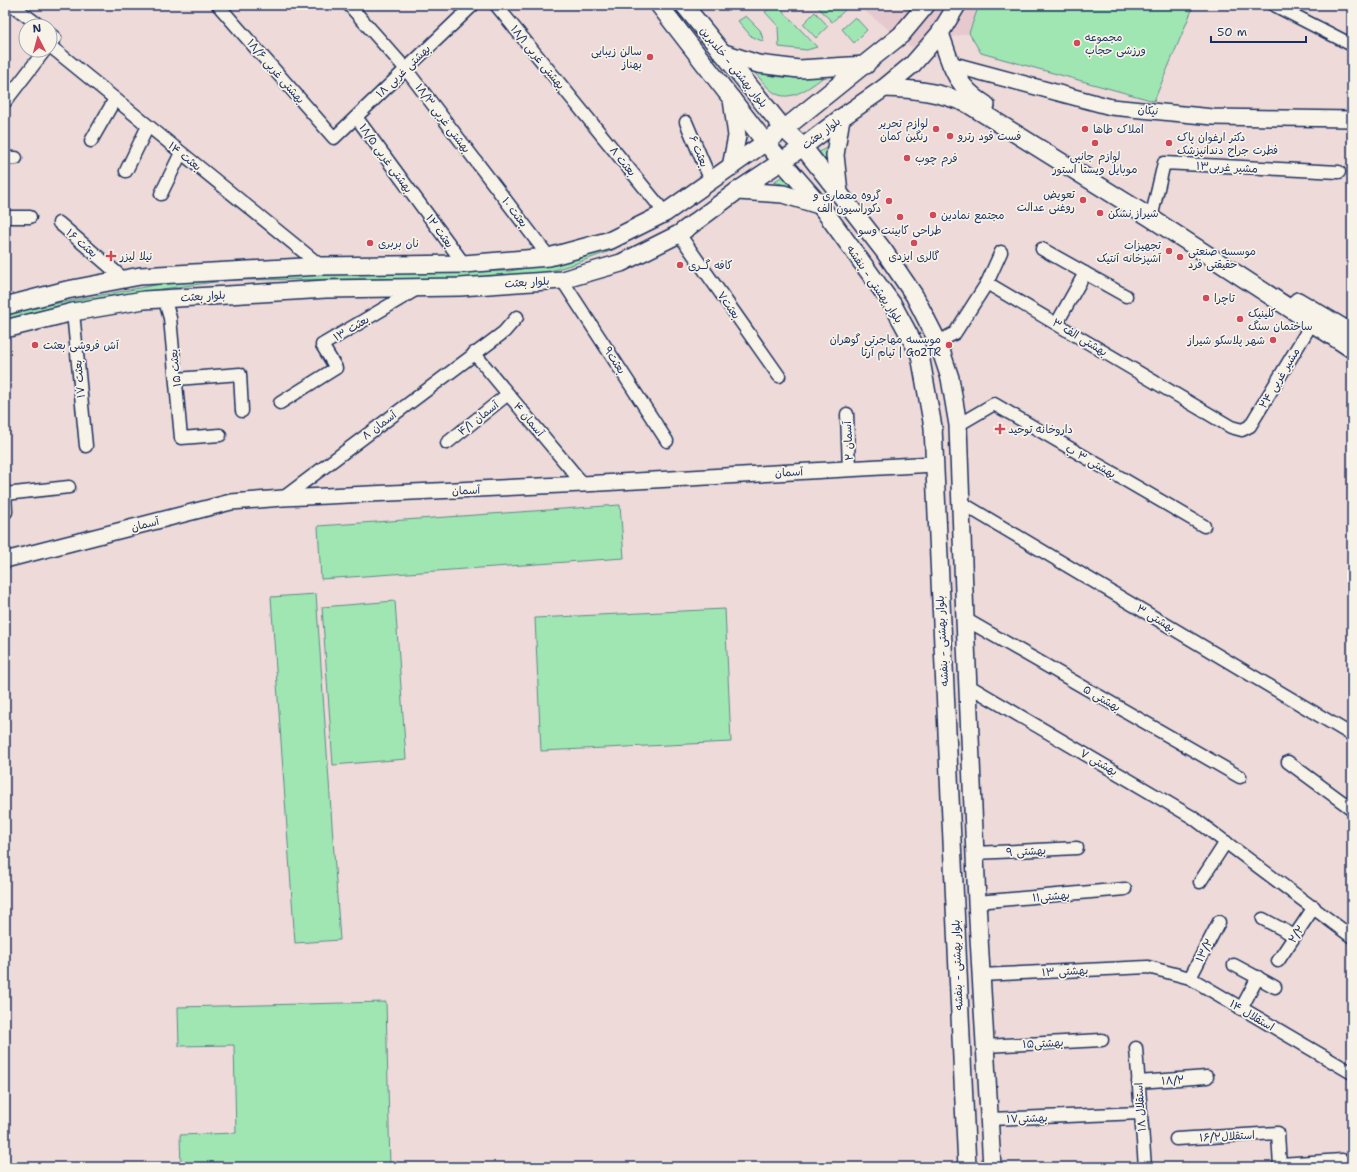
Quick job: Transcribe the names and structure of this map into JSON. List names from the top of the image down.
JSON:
{
  "streets": {
    "main road": ["بلوار بهشتی - خلدبرین", "بلوار بعثت", "بلوار بهشتی - بنفشه"],
    "street": [
      "بهشتی غربی ۱۸/۱",
      "بهشتی غربی ۱۸/۶",
      "بهشتی غربی ۱۸",
      "نیکان",
      "بهشتی غربی ۱۸/۳",
      "۶ بعثت",
      "بعثت ۱۴",
      "بهشتی غربی ۱۸/۵",
      "۸ بعثت",
      "مشیر غربی۱۳",
      "۱۰ بعثت",
      "۱۲ بعثت",
      "بعثت ۱۶",
      "بعثت۷",
      "۱۳ بعثت",
      "بهشتی الف ۳",
      "بعثت۹",
      "بعثت ۱۵",
      "مشیر غربی ۲۴",
      "بعثت ۱۷",
      "۴/۱ آسمان",
      "۴ آسمان",
      "۸ آسمان",
      "۲ آسمان",
      "بهشتی ۳ ب",
      "آسمان",
      "بهشتی ۳",
      "بهشتی ۵",
      "بهشتی ۷",
      "بهشتی ۹",
      "بهشتی۱۱",
      "۲/۲",
      "۱۳/۲",
      "بهشتی ۱۳",
      "استقلال ۱۴",
      "بهشتی۱۵",
      "۱۸/۲",
      "استقلال ۱۸",
      "بهشتی۱۷",
      "استقلال۱۶/۲"
    ]
  },
  "crossings": [
    ["بهشتی غربی ۱۸/۱", "۸ بعثت"],
    ["بلوار بهشتی - خلدبرین", "بلوار بعثت"],
    ["بلوار بهشتی - خلدبرین", "بلوار بهشتی - بنفشه"],
    ["بهشتی غربی ۱۸/۶", "بهشتی غربی ۱۸"],
    ["بهشتی غربی ۱۸", "بهشتی غربی ۱۸/۳"],
    ["بهشتی غربی ۱۸", "بهشتی غربی ۱۸/۵"],
    ["بهشتی غربی ۱۸/۳", "۱۰ بعثت"],
    ["بلوار بعثت", "۶ بعثت"],
    ["بلوار بعثت", "بعثت ۱۴"],
    ["بلوار بعثت", "۸ بعثت"],
    ["بلوار بعثت", "۱۰ بعثت"],
    ["بلوار بعثت", "۱۲ بعثت"],
    ["بلوار بعثت", "بعثت ۱۶"],
    ["بلوار بعثت", "بلوار بهشتی - بنفشه"],
    ["بلوار بعثت", "بعثت۷"],
    ["بلوار بعثت", "۱۳ بعثت"],
    ["بلوار بعثت", "بعثت۹"],
    ["بلوار بعثت", "بعثت ۱۵"],
    ["بلوار بعثت", "بعثت ۱۷"],
    ["بهشتی غربی ۱۸/۵", "۱۲ بعثت"],
    ["بلوار بهشتی - بنفشه", "بهشتی ۳ ب"],
    ["بلوار بهشتی - بنفشه", "آسمان"],
    ["بلوار بهشتی - بنفشه", "بهشتی ۳"],
    ["بلوار بهشتی - بنفشه", "بهشتی ۵"],
    ["بلوار بهشتی - بنفشه", "بهشتی ۷"],
    ["بلوار بهشتی - بنفشه", "بهشتی ۹"],
    ["بلوار بهشتی - بنفشه", "بهشتی۱۱"],
    ["بلوار بهشتی - بنفشه", "بهشتی ۱۳"],
    ["بلوار بهشتی - بنفشه", "بهشتی۱۵"],
    ["بلوار بهشتی - بنفشه", "بهشتی۱۷"],
    ["بهشتی الف ۳", "مشیر غربی ۲۴"],
    ["۴/۱ آسمان", "۴ آسمان"],
    ["۴ آسمان", "۸ آسمان"],
    ["۴ آسمان", "آسمان"],
    ["۸ آسمان", "آسمان"],
    ["۲ آسمان", "آسمان"],
    ["بهشتی ۷", "۲/۲"],
    ["۱۳/۲", "استقلال ۱۴"],
    ["بهشتی ۱۳", "استقلال ۱۴"],
    ["۱۸/۲", "استقلال ۱۸"],
    ["استقلال ۱۸", "بهشتی۱۷"]
  ],
  "places": {
    "other": [
      "مجموعه ورزشی حجاب",
      "سالن زیبایی بهناز",
      "لوازم تحریر رنگین کمان",
      "املاک طاها",
      "فست فود رترو",
      "لوازم جانبی موبایل ویستا استور",
      "دکتر ارغوان پاک فطرت جراح دندانپزشک",
      "فرم چوب",
      "تعویض روغنی عدالت",
      "گروه معماری و دکوراسیون الف",
      "شیراز نشکن",
      "مجتمع نمادین",
      "طراحی کابینت وسو",
      "نان بربری",
      "گالری ایزدی",
      "تجهیزات آشپزخانه آنتیک",
      "موسسه صنعتی حقیقتی فرد",
      "کافه گــری",
      "تاچرا",
      "کلینیک ساختمان سنگ",
      "شهر پلاسکو شیراز",
      "آش فروشی بعثت",
      "موسسه مهاجرتی گوهران تیام آرتا | Go2TR"
    ],
    "health": ["نیلا لیزر", "داروخانه توحید"]
  },
  "scale_bar": "50 m",
  "north": "top"
}
